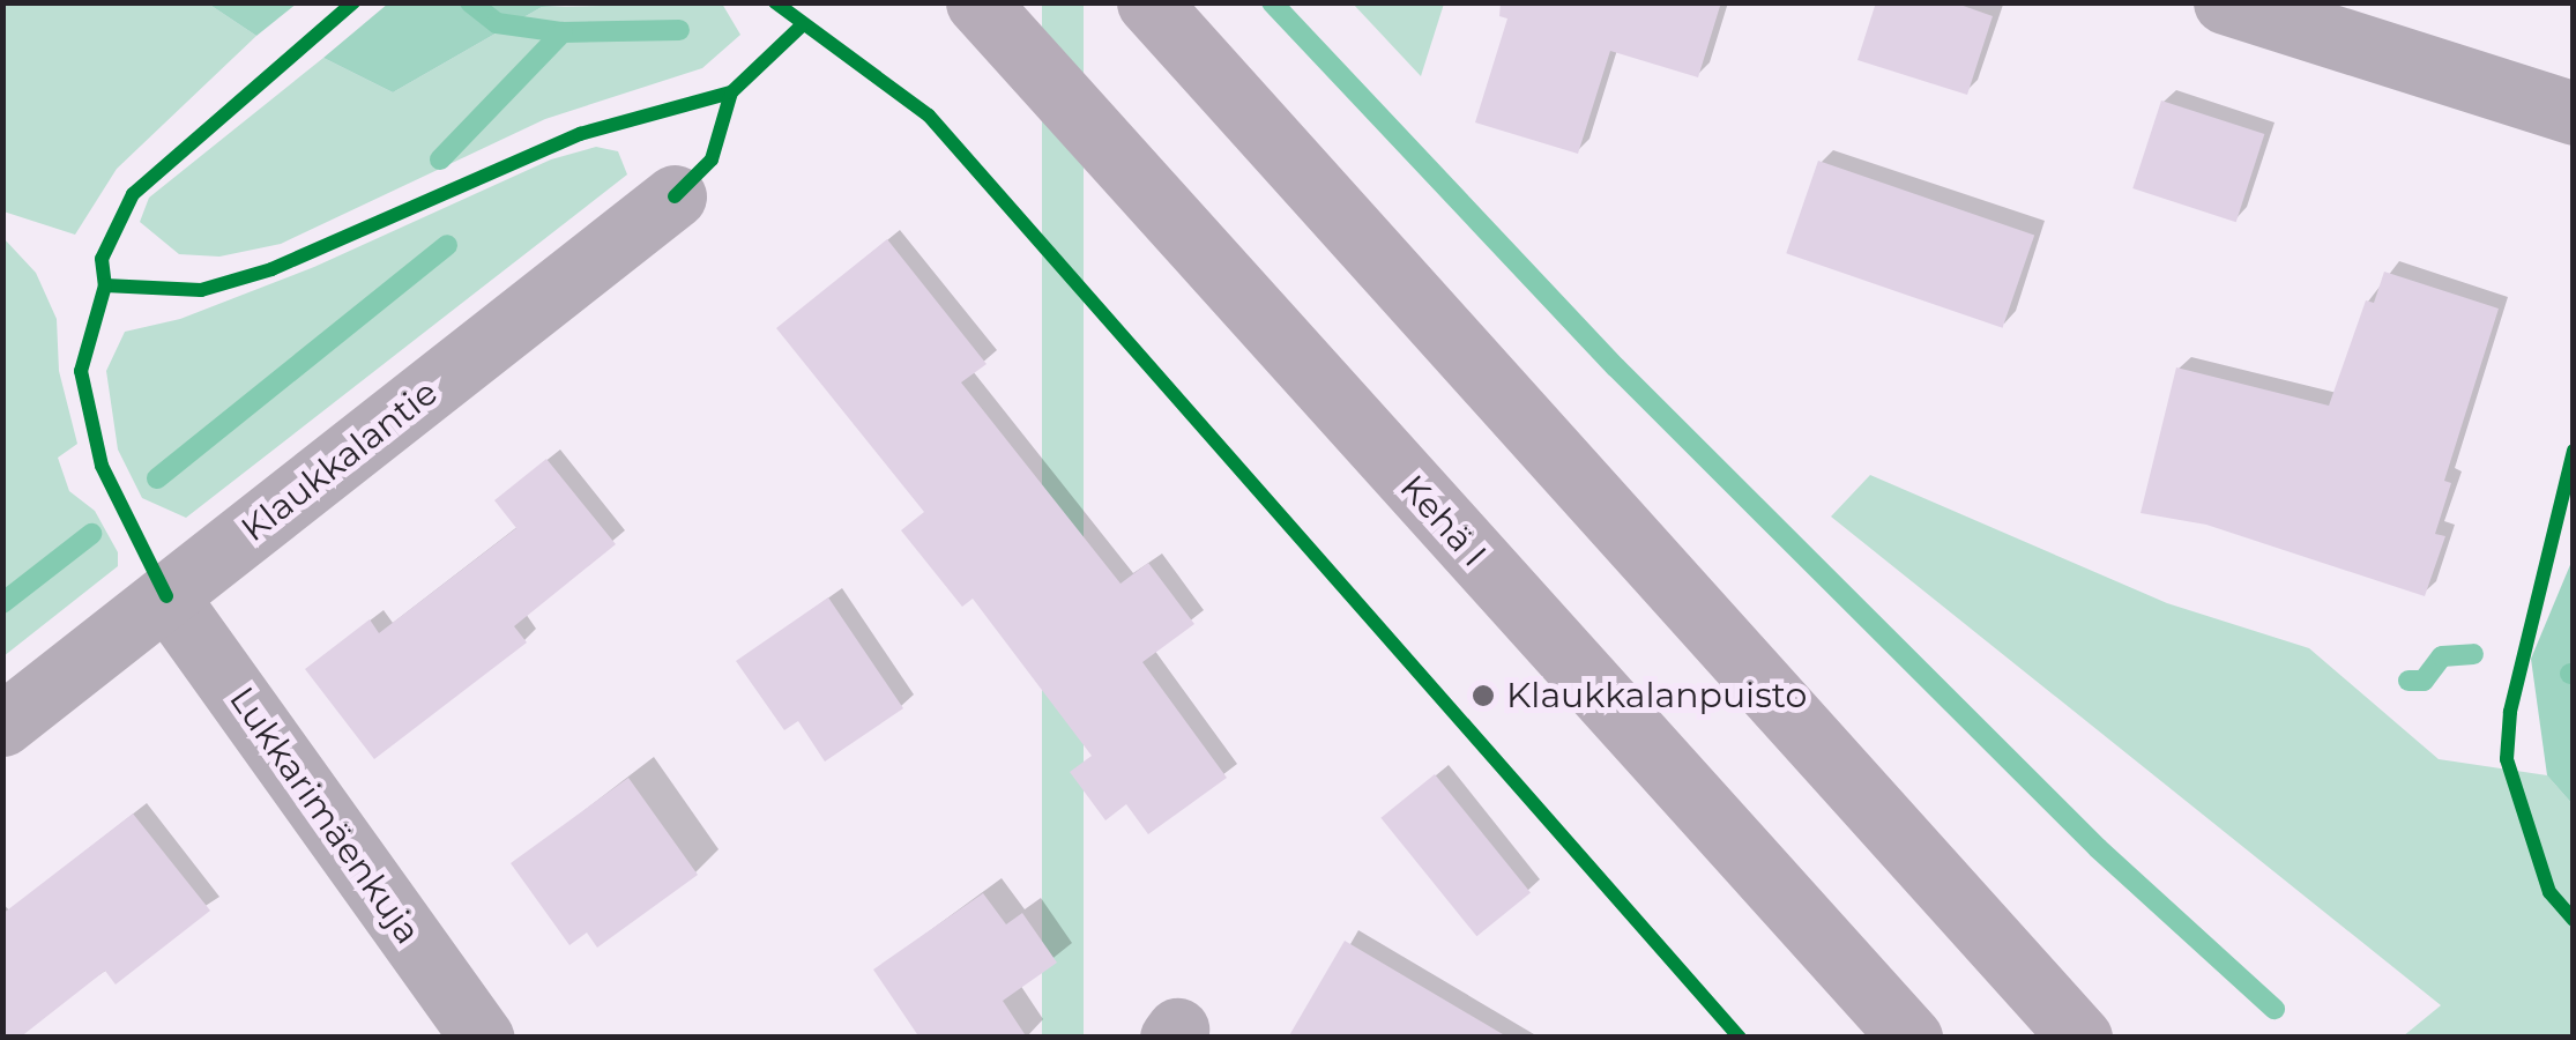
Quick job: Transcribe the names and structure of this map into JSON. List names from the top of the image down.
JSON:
{
  "streets": {
    "highway": ["Kehä I"],
    "street": ["Klaukkalantie", "Lukkarimäenkuja"]
  },
  "crossings": [
    ["Klaukkalantie", "Lukkarimäenkuja"]
  ],
  "places": ["Klaukkalanpuisto"]
}
